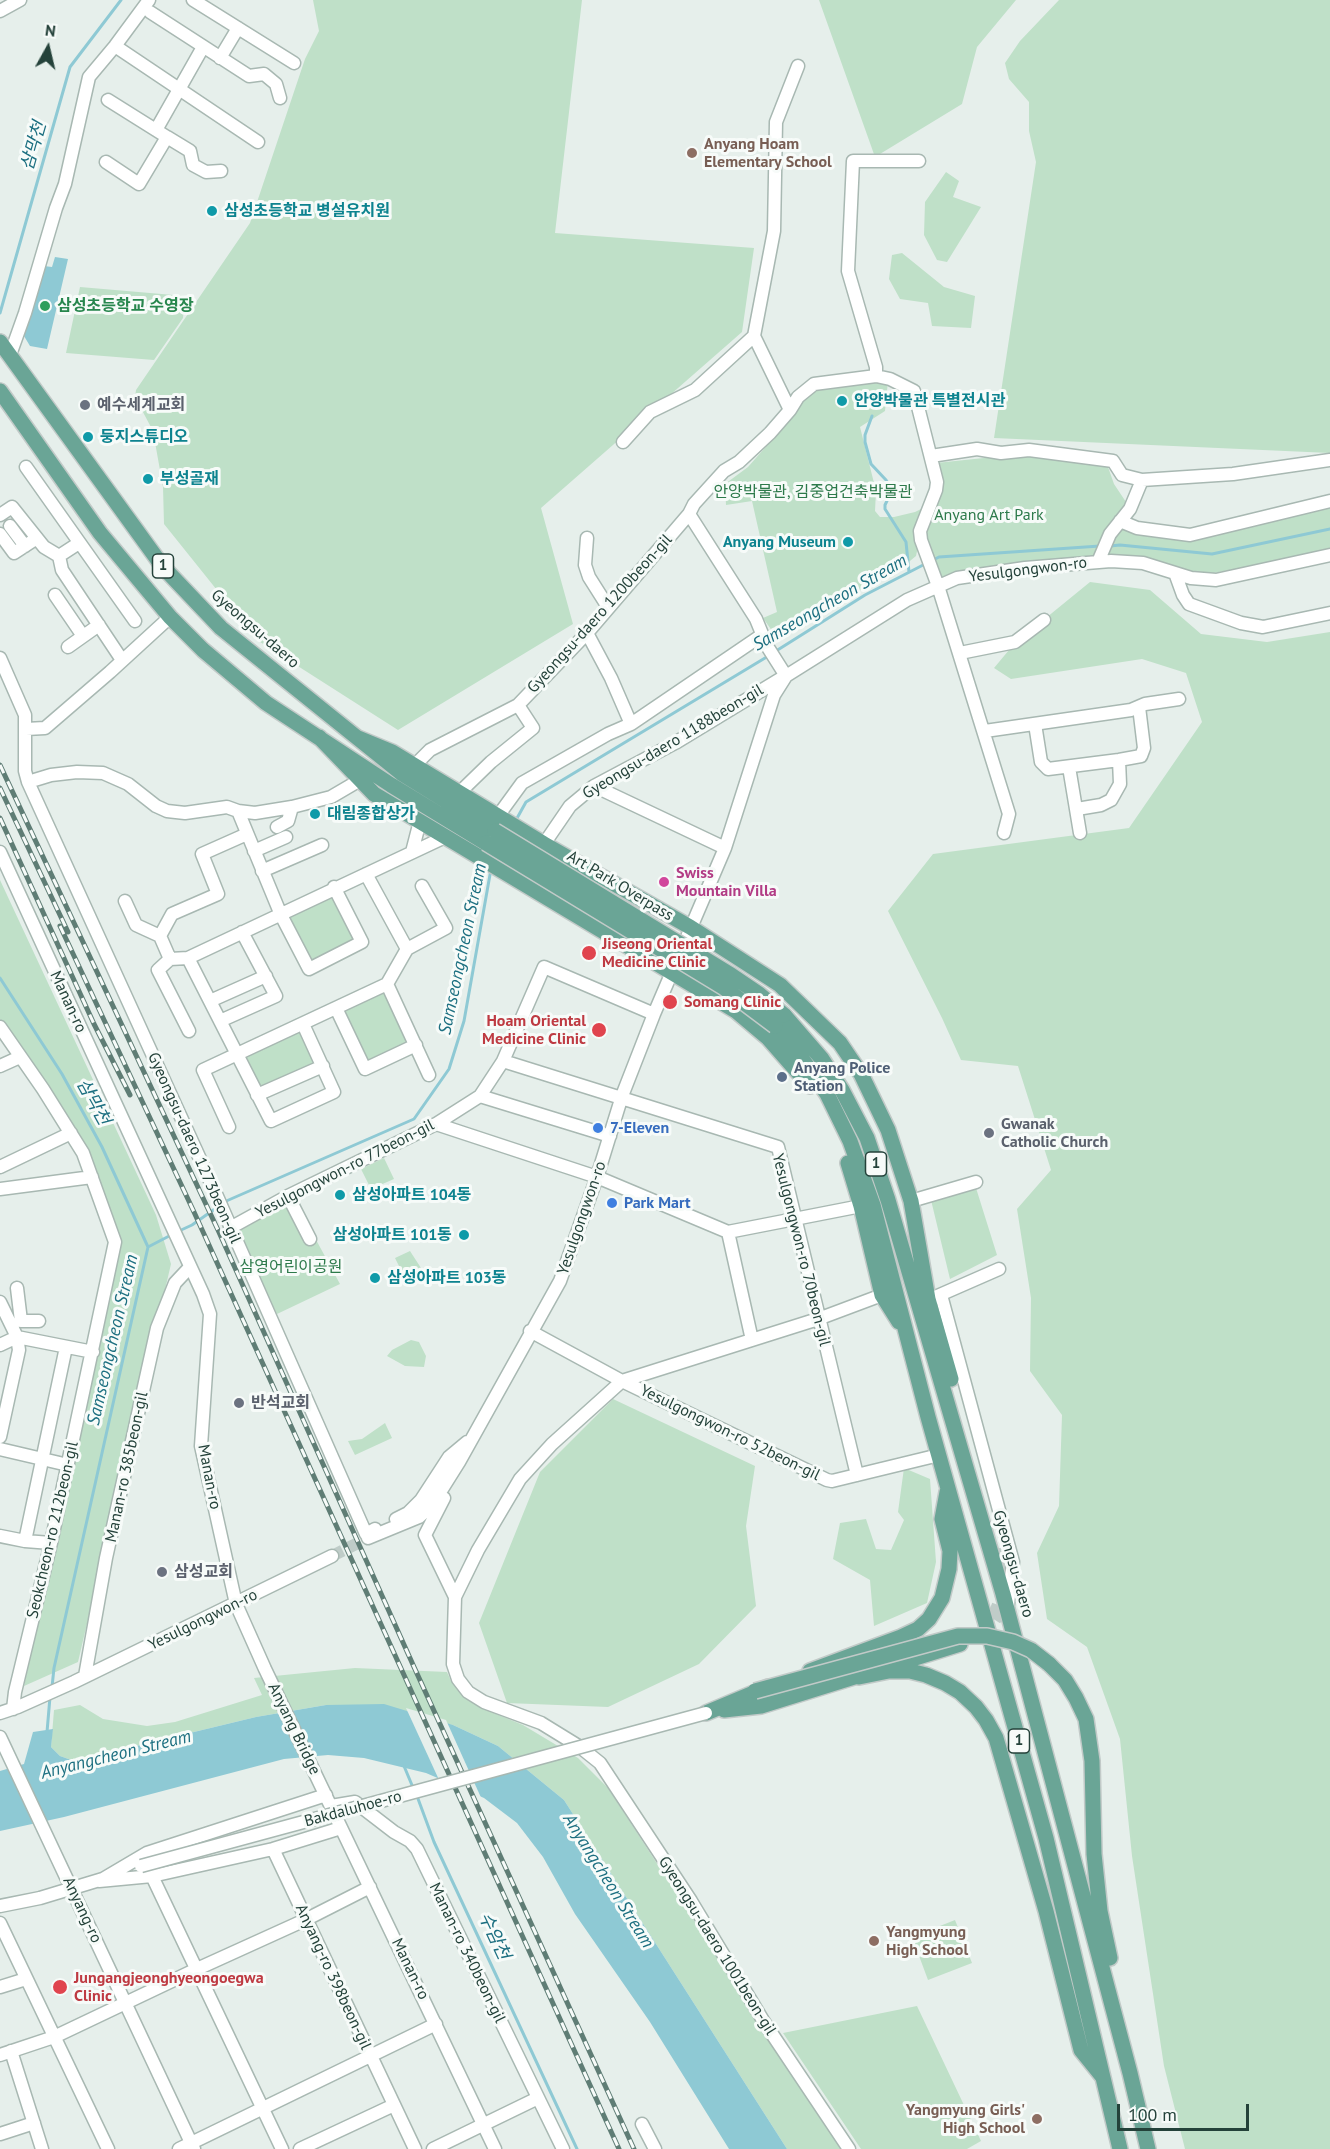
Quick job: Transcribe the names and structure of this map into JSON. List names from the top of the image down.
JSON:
{
  "streets": {
    "main road": ["1", "Gyeongsu-daero", "Art Park Overpass"],
    "street": [
      "Yesulgongwon-ro",
      "Gyeongsu-daero 1200beon-gil",
      "Gyeongsu-daero 1188beon-gil",
      "Manan-ro",
      "Gyeongsu-daero 1273beon-gil",
      "Yesulgongwon-ro 77beon-gil",
      "Yesulgongwon-ro 70beon-gil",
      "Yesulgongwon-ro 52beon-gil",
      "Manan-ro 385beon-gil",
      "Seokcheon-ro 212beon-gil",
      "Anyang Bridge",
      "Bakdaluhoe-ro",
      "Anyang-ro",
      "Gyeongsu-daero 1001beon-gil",
      "Manan-ro 340beon-gil",
      "Anyang-ro 398beon-gil"
    ]
  },
  "crossings": [
    ["1", "Gyeongsu-daero"],
    ["1", "Art Park Overpass"],
    ["1", "Yesulgongwon-ro 52beon-gil"],
    ["Yesulgongwon-ro", "Gyeongsu-daero 1188beon-gil"],
    ["Yesulgongwon-ro", "Manan-ro"],
    ["Yesulgongwon-ro", "Gyeongsu-daero 1273beon-gil"],
    ["Yesulgongwon-ro", "Yesulgongwon-ro 77beon-gil"],
    ["Yesulgongwon-ro", "Yesulgongwon-ro 70beon-gil"],
    ["Yesulgongwon-ro", "Yesulgongwon-ro 52beon-gil"],
    ["Yesulgongwon-ro", "Manan-ro 385beon-gil"],
    ["Yesulgongwon-ro", "Seokcheon-ro 212beon-gil"],
    ["Gyeongsu-daero", "Art Park Overpass"],
    ["Manan-ro", "Manan-ro 385beon-gil"],
    ["Manan-ro", "Anyang Bridge"],
    ["Manan-ro", "Manan-ro 340beon-gil"],
    ["Gyeongsu-daero 1273beon-gil", "Yesulgongwon-ro 77beon-gil"],
    ["Yesulgongwon-ro 70beon-gil", "Yesulgongwon-ro 52beon-gil"],
    ["Anyang Bridge", "Manan-ro 340beon-gil"],
    ["Bakdaluhoe-ro", "Anyang-ro"],
    ["Bakdaluhoe-ro", "Manan-ro 340beon-gil"]
  ],
  "water": [
    "삼막천",
    "Samseongcheon Stream",
    "Anyangcheon Stream",
    "수암천"
  ],
  "parks": ["안양박물관, 김중업건축박물관", "Anyang Art Park", "삼영어린이공원"],
  "places": [
    "Anyang Hoam Elementary School",
    "삼성초등학교 병설유치원",
    "삼성초등학교 수영장",
    "안양박물관 특별전시관",
    "예수세계교회",
    "둥지스튜디오",
    "부성골재",
    "Anyang Museum",
    "대림종합상가",
    "Swiss Mountain Villa",
    "Jiseong Oriental Medicine Clinic",
    "Somang Clinic",
    "Hoam Oriental Medicine Clinic",
    "Anyang Police Station",
    "7-Eleven",
    "Gwanak Catholic Church",
    "삼성아파트 104동",
    "Park Mart",
    "삼성아파트 101동",
    "삼성아파트 103동",
    "반석교회",
    "삼성교회",
    "Yangmyung High School",
    "Jungangjeonghyeongoegwa Clinic",
    "Yangmyung Girls' High School"
  ],
  "scale_bar": "100 m",
  "north": "top"
}
